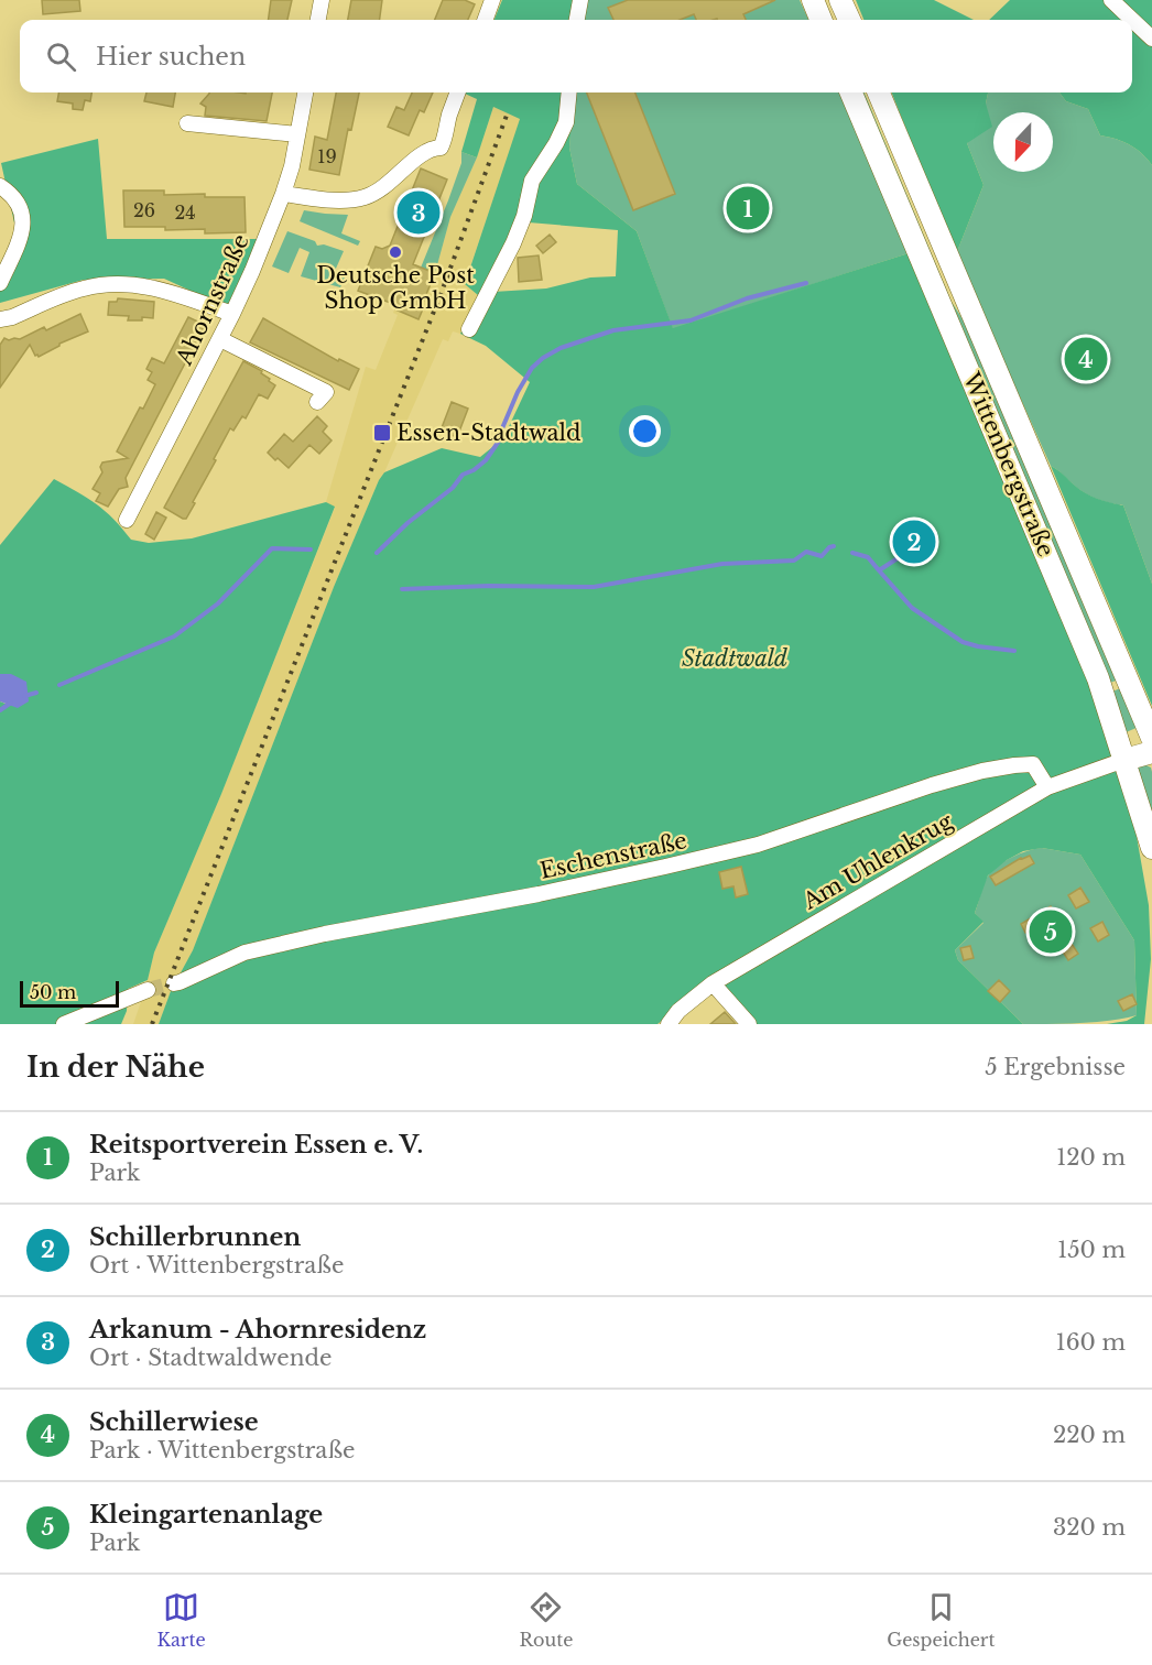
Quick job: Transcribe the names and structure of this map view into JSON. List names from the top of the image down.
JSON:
{
  "streets": {
    "main road": ["Wittenbergstraße"],
    "street": ["Ahornstraße", "Eschenstraße", "Am Uhlenkrug"]
  },
  "crossings": [
    ["Wittenbergstraße", "Am Uhlenkrug"],
    ["Eschenstraße", "Am Uhlenkrug"]
  ],
  "parks": ["Stadtwald"],
  "places": {
    "other": ["Deutsche Post Shop GmbH"],
    "transit": ["Essen-Stadtwald"]
  },
  "house_numbers": ["19", "26", "24"],
  "scale_bar": "50 m",
  "north": "bottom",
  "page": {
    "search": "Hier suchen",
    "pins": [
      "1",
      "3",
      "4",
      "2",
      "5"
    ],
    "scale": "50 m",
    "heading": ["In der Nähe", "5 Ergebnisse"],
    "list": [
      {
        "mark": "1",
        "name": "Reitsportverein Essen e. V.",
        "note": "Park",
        "value": "120 m"
      },
      {
        "mark": "2",
        "name": "Schillerbrunnen",
        "note": "Ort · Wittenbergstraße",
        "value": "150 m"
      },
      {
        "mark": "3",
        "name": "Arkanum - Ahornresidenz",
        "note": "Ort · Stadtwaldwende",
        "value": "160 m"
      },
      {
        "mark": "4",
        "name": "Schillerwiese",
        "note": "Park · Wittenbergstraße",
        "value": "220 m"
      },
      {
        "mark": "5",
        "name": "Kleingartenanlage",
        "note": "Park",
        "value": "320 m"
      }
    ],
    "nav": ["Karte", "Route", "Gespeichert"]
  }
}
